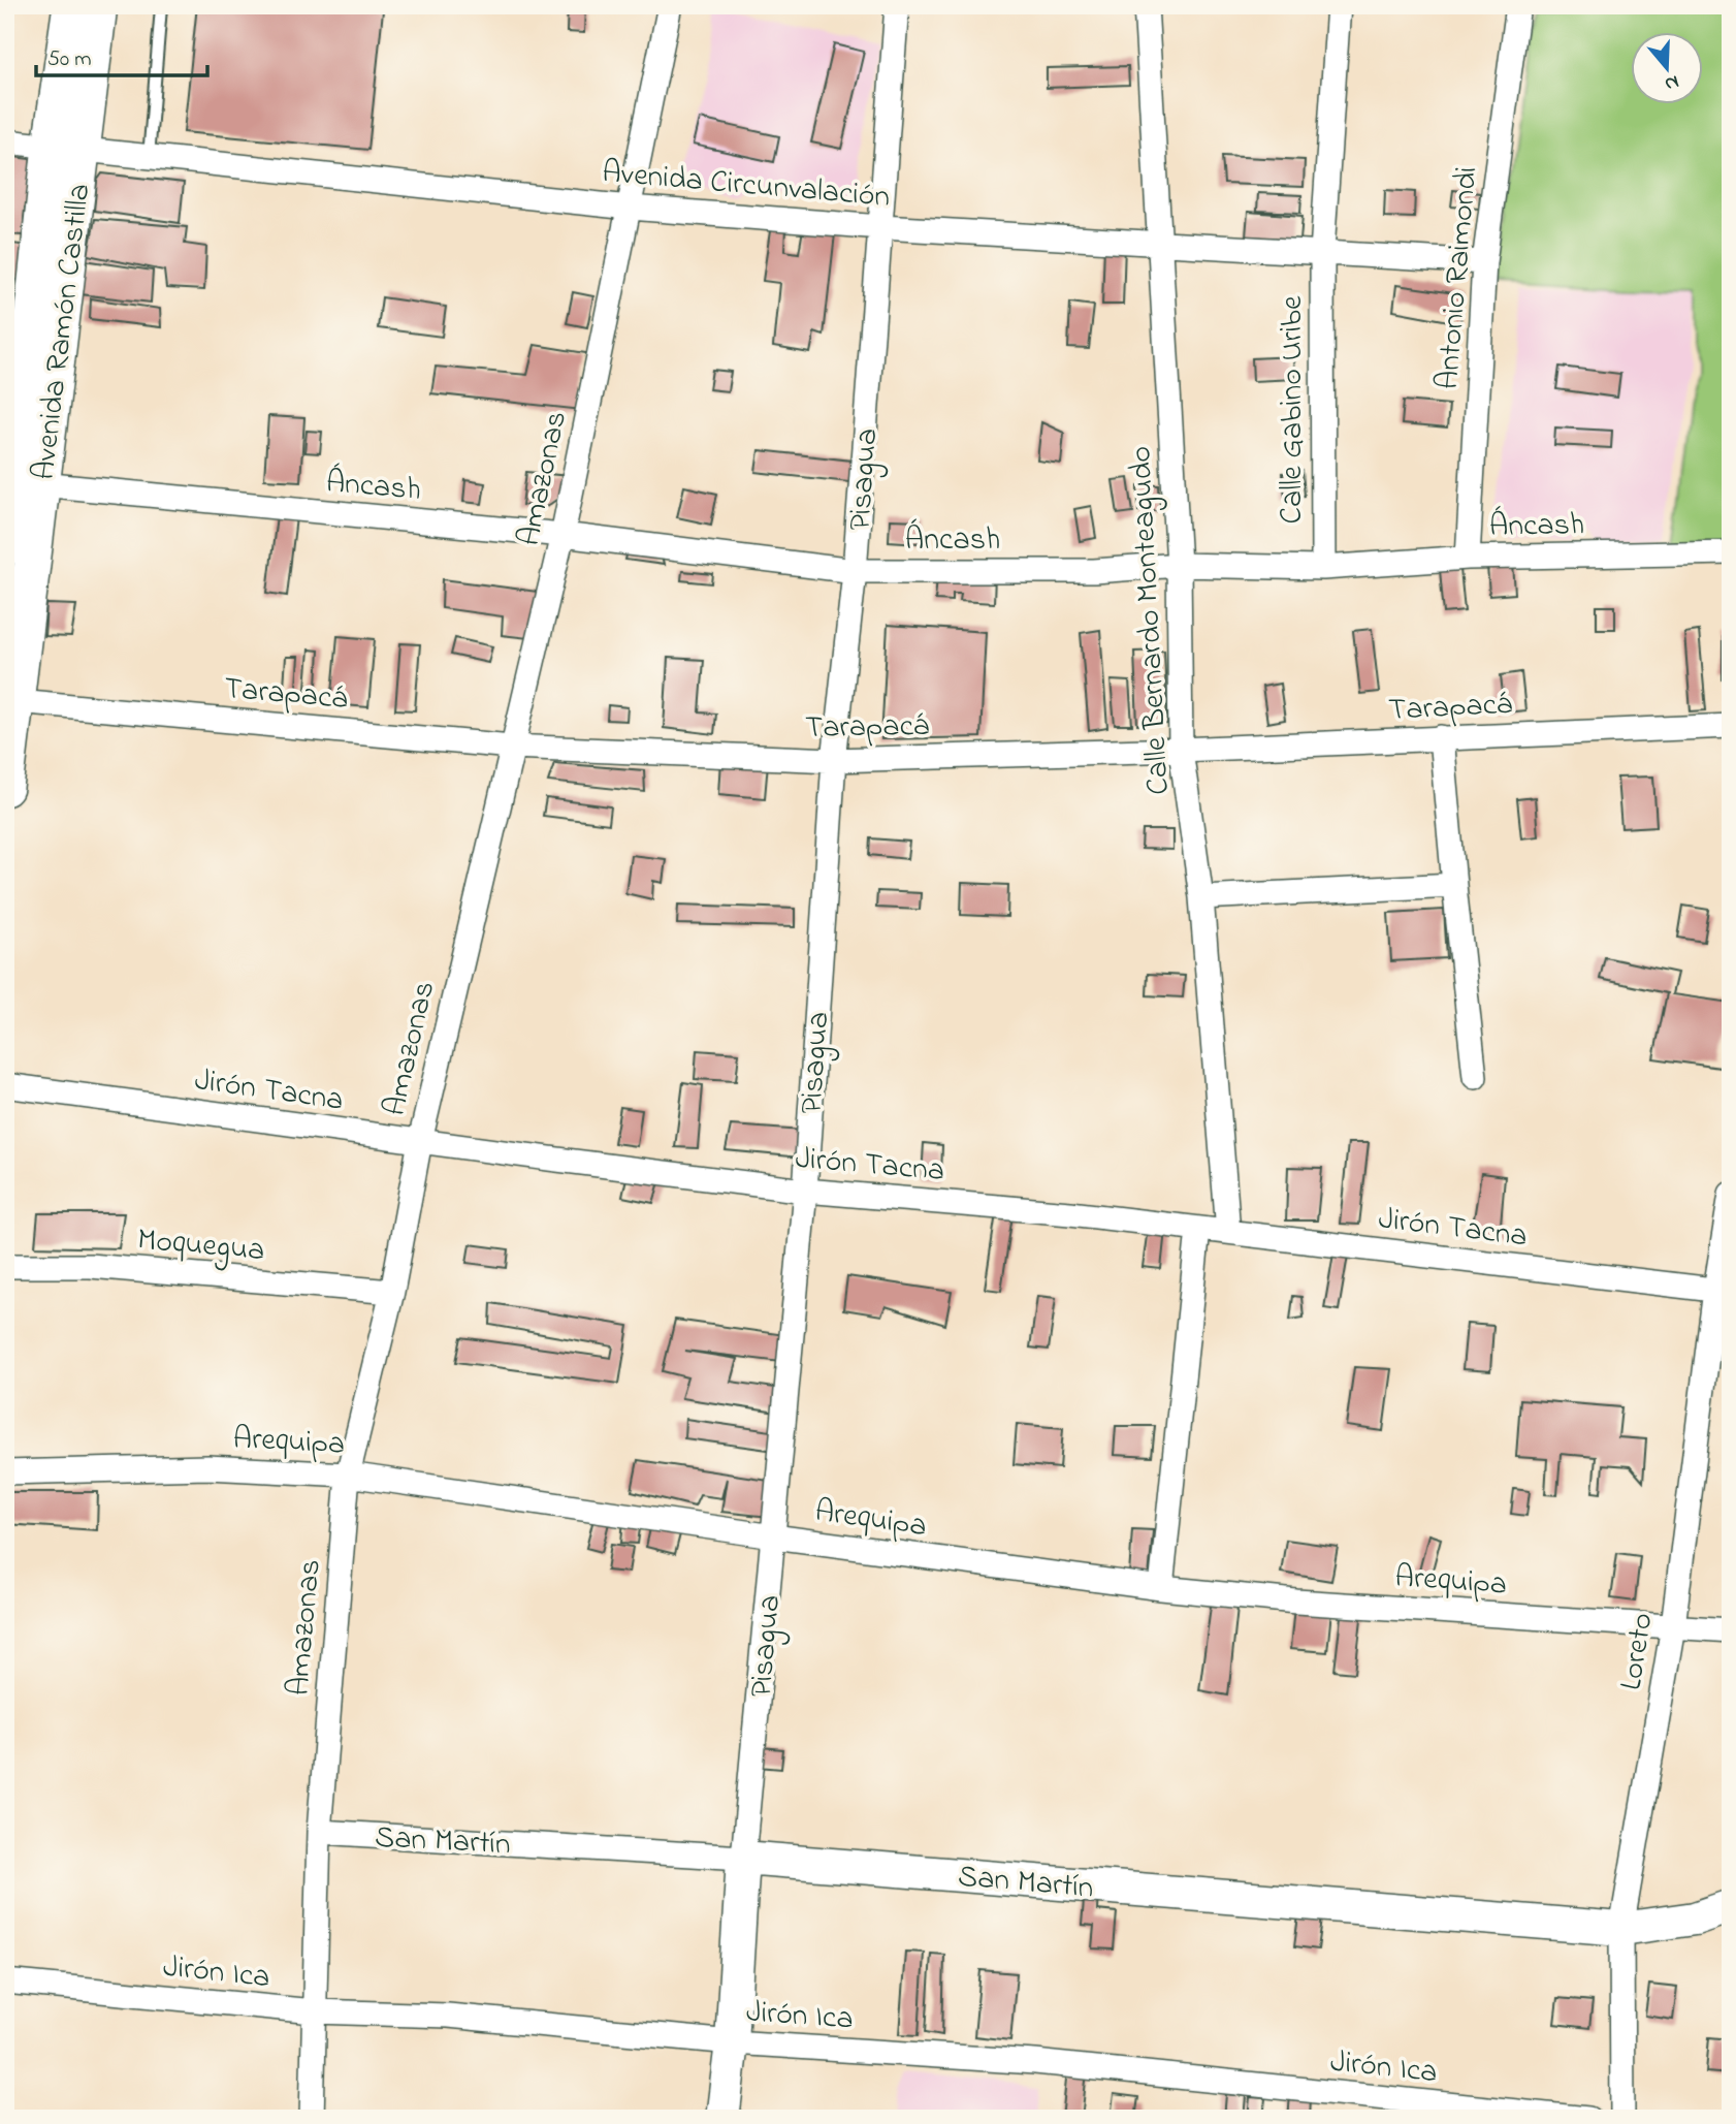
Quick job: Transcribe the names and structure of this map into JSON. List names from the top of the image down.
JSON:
{
  "streets": {
    "main road": ["Avenida Ramón Castilla"],
    "street": [
      "Avenida Circunvalación",
      "Antonio Raimondi",
      "Calle Gabino Uribe",
      "Amazonas",
      "Pisagua",
      "Áncash",
      "Calle Bernardo Monteagudo",
      "Tarapacá",
      "Jirón Tacna",
      "Moquegua",
      "Arequipa",
      "Loreto",
      "San Martín",
      "Jirón Ica"
    ]
  },
  "crossings": [
    ["Avenida Circunvalación", "Antonio Raimondi"],
    ["Avenida Circunvalación", "Avenida Ramón Castilla"],
    ["Avenida Circunvalación", "Calle Gabino Uribe"],
    ["Avenida Circunvalación", "Amazonas"],
    ["Avenida Circunvalación", "Pisagua"],
    ["Avenida Circunvalación", "Calle Bernardo Monteagudo"],
    ["Antonio Raimondi", "Áncash"],
    ["Avenida Ramón Castilla", "Áncash"],
    ["Avenida Ramón Castilla", "Tarapacá"],
    ["Calle Gabino Uribe", "Áncash"],
    ["Amazonas", "Áncash"],
    ["Amazonas", "Tarapacá"],
    ["Amazonas", "Jirón Tacna"],
    ["Amazonas", "Moquegua"],
    ["Amazonas", "Arequipa"],
    ["Amazonas", "San Martín"],
    ["Amazonas", "Jirón Ica"],
    ["Pisagua", "Áncash"],
    ["Pisagua", "Tarapacá"],
    ["Pisagua", "Jirón Tacna"],
    ["Pisagua", "Arequipa"],
    ["Pisagua", "San Martín"],
    ["Pisagua", "Jirón Ica"],
    ["Áncash", "Calle Bernardo Monteagudo"],
    ["Calle Bernardo Monteagudo", "Tarapacá"],
    ["Calle Bernardo Monteagudo", "Jirón Tacna"],
    ["Jirón Tacna", "Loreto"],
    ["Arequipa", "Loreto"],
    ["Loreto", "San Martín"]
  ],
  "scale_bar": "50 m",
  "north": "bottom"
}
